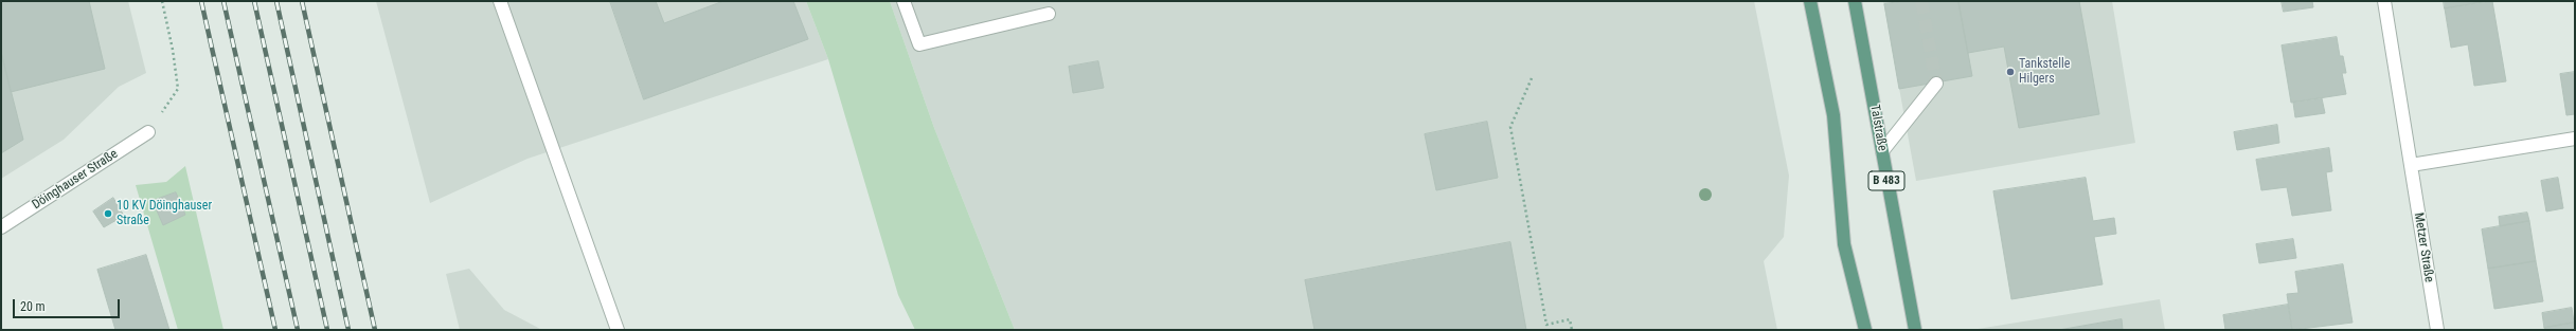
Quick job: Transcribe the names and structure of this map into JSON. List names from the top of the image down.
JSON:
{
  "streets": {
    "main road": ["Talstraße", "B 483"],
    "street": ["Döinghauser Straße", "Metzer Straße"]
  },
  "places": ["Tankstelle Hilgers", "10 KV Döinghauser Straße"],
  "scale_bar": "20 m"
}
